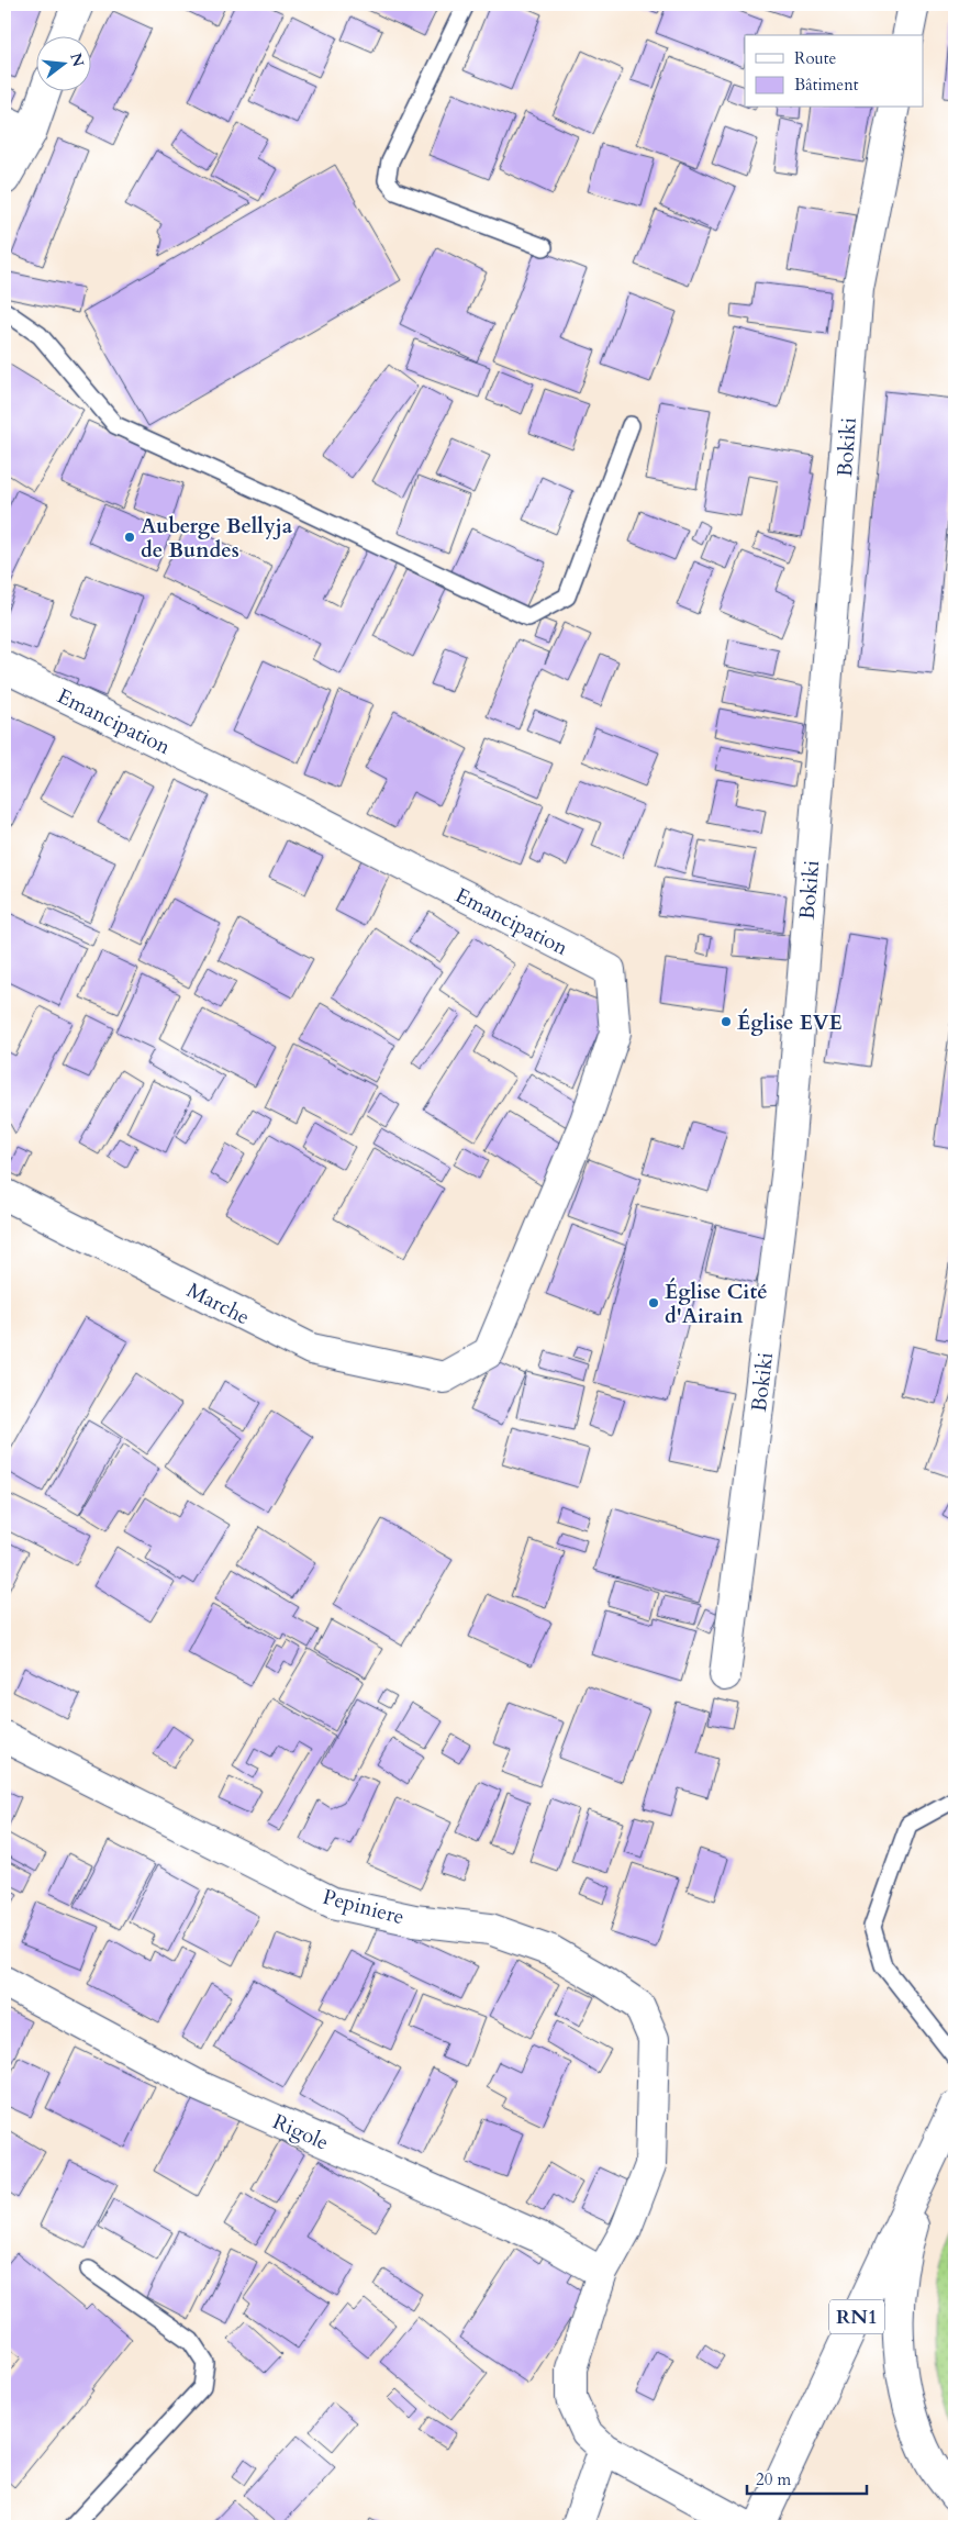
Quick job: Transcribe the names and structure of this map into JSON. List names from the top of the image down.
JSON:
{
  "streets": {
    "main road": [
      "Bokiki",
      "Emancipation",
      "Marche",
      "Pepiniere",
      "Rigole",
      "RN1"
    ]
  },
  "crossings": [
    ["Emancipation", "Marche"],
    ["Pepiniere", "Rigole"]
  ],
  "places": ["Auberge Bellyja de Bundes", "Église EVE", "Église Cité d'Airain"],
  "legend": ["Route", "Bâtiment"],
  "scale_bar": "20 m",
  "north": "right"
}
